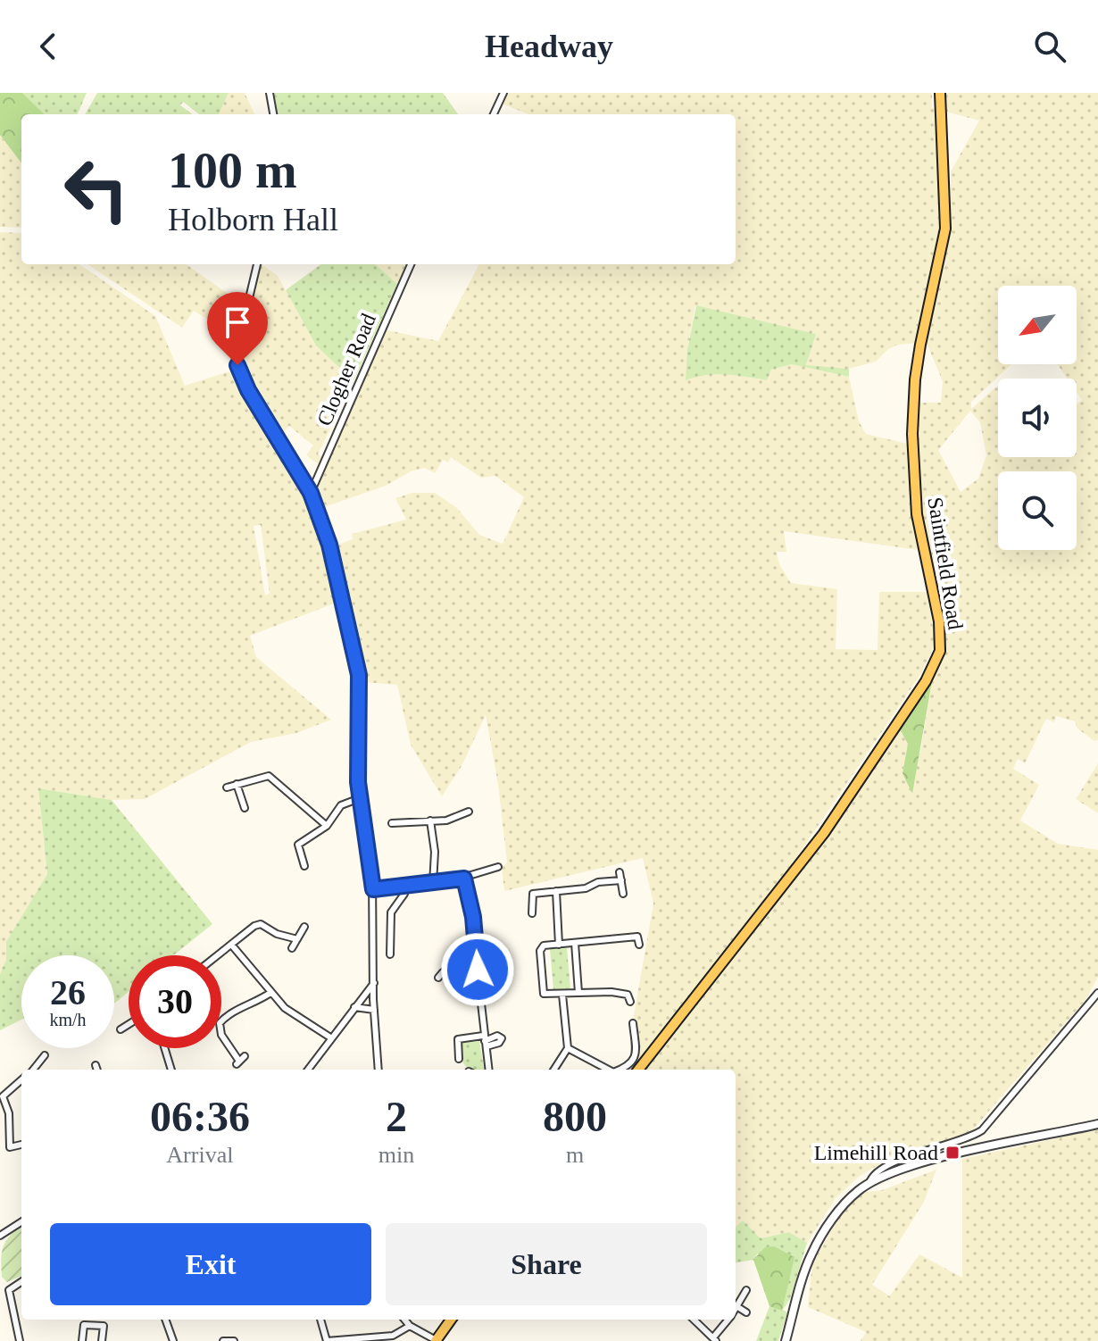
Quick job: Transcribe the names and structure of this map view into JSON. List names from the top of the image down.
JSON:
{
  "streets": {
    "main road": ["Saintfield Road"],
    "street": ["Clogher Road"]
  },
  "places": {
    "transit": ["Limehill Road"]
  },
  "north": "bottom left",
  "page": {
    "header": "Headway",
    "turn": ["100 m", "Holborn Hall"],
    "speed": "26 km/h",
    "limit": "30",
    "eta": [
      "06:36",
      "Arrival",
      "2",
      "min",
      "800",
      "m"
    ],
    "buttons": ["Exit", "Share"]
  }
}
